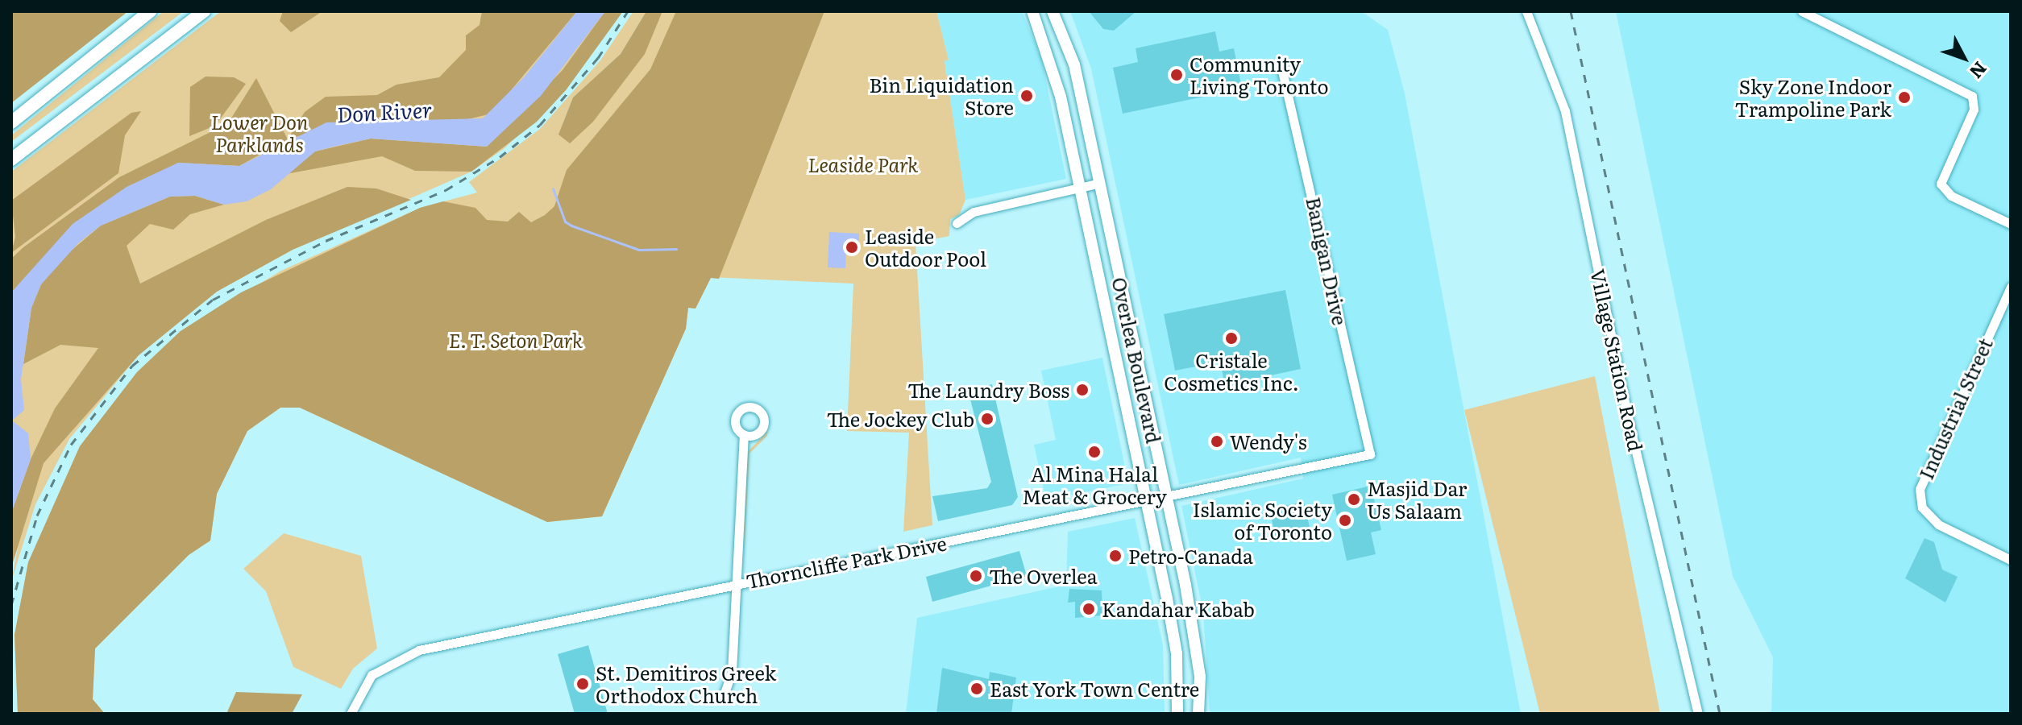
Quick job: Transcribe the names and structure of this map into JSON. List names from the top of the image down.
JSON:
{
  "streets": {
    "main road": ["Overlea Boulevard"],
    "street": [
      "Banigan Drive",
      "Village Station Road",
      "Industrial Street",
      "Thorncliffe Park Drive"
    ]
  },
  "crossings": [
    ["Banigan Drive", "Thorncliffe Park Drive"],
    ["Overlea Boulevard", "Thorncliffe Park Drive"]
  ],
  "water": ["Don River"],
  "parks": ["Lower Don Parklands", "Leaside Park", "E. T. Seton Park"],
  "places": [
    "Community Living Toronto",
    "Bin Liquidation Store",
    "Sky Zone Indoor Trampoline Park",
    "Leaside Outdoor Pool",
    "Cristale Cosmetics Inc.",
    "The Laundry Boss",
    "The Jockey Club",
    "Wendy's",
    "Al Mina Halal Meat & Grocery",
    "Masjid Dar Us Salaam",
    "Islamic Society of Toronto",
    "Petro-Canada",
    "The Overlea",
    "Kandahar Kabab",
    "St. Demitiros Greek Orthodox Church",
    "East York Town Centre"
  ],
  "north": "bottom right"
}
